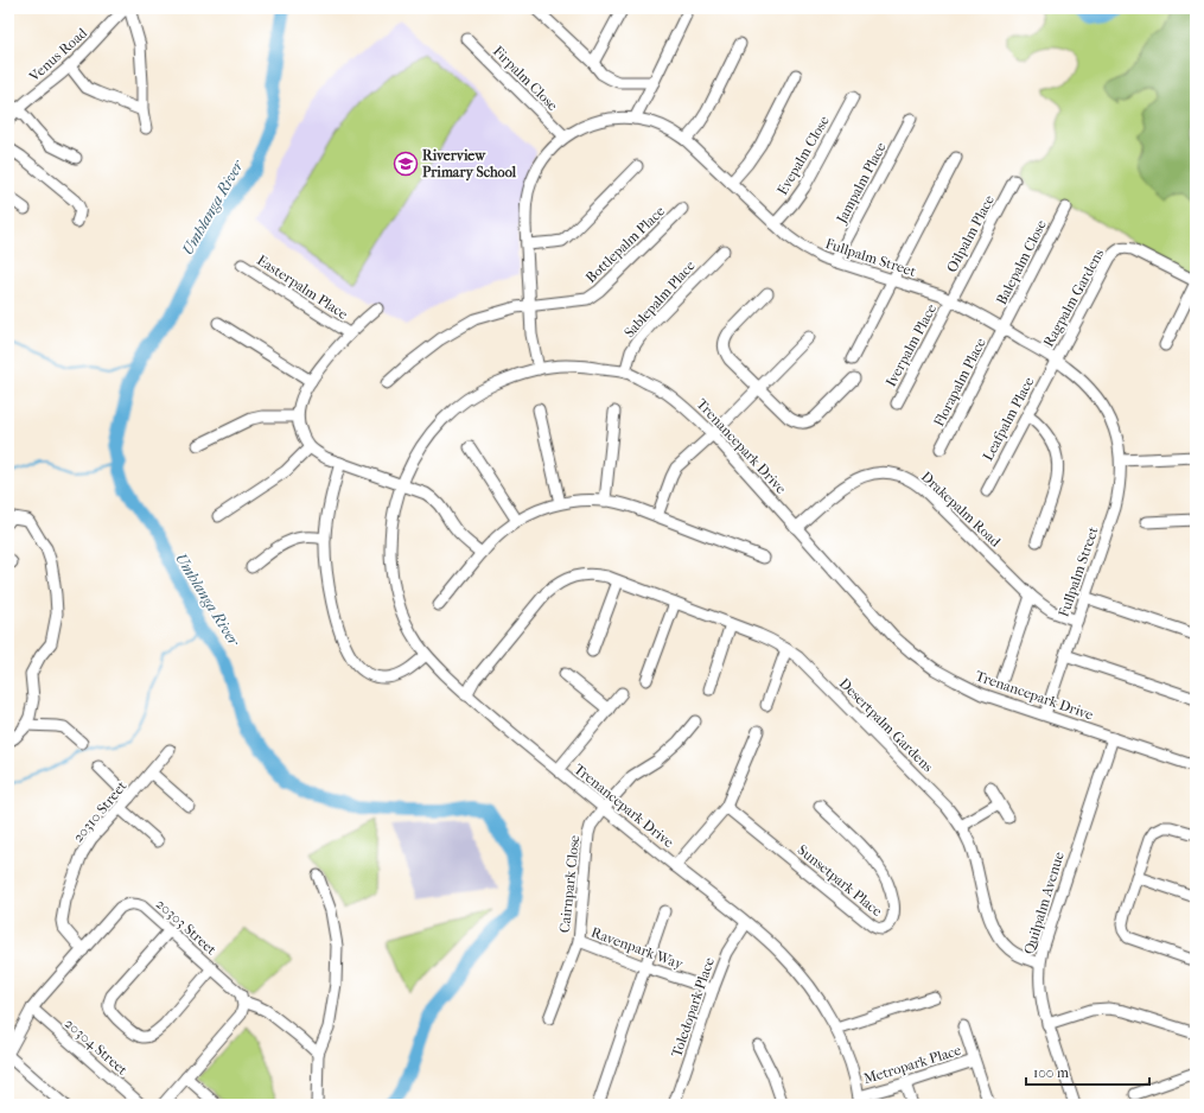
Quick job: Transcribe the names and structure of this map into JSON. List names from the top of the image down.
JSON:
{
  "streets": {
    "street": [
      "Venus Road",
      "Firpalm Close",
      "Evepalm Close",
      "Jampalm Place",
      "Oilpalm Place",
      "Bottlepalm Place",
      "Fullpalm Street",
      "Balepalm Close",
      "Easterpalm Place",
      "Ragpalm Gardens",
      "Sablepalm Place",
      "Iverpalm Place",
      "Florapalm Place",
      "Leafpalm Place",
      "Trenancepark Drive",
      "Drakepalm Road",
      "Desertpalm Gardens",
      "20310 Street",
      "Sunsetpark Place",
      "Cairnpark Close",
      "Quilpalm Avenue",
      "20303 Street",
      "Ravenpark Way",
      "Toledopark Place",
      "20304 Street",
      "Metropark Place"
    ]
  },
  "crossings": [
    ["Firpalm Close", "Fullpalm Street"],
    ["Evepalm Close", "Fullpalm Street"],
    ["Jampalm Place", "Fullpalm Street"],
    ["Oilpalm Place", "Fullpalm Street"],
    ["Oilpalm Place", "Iverpalm Place"],
    ["Bottlepalm Place", "Fullpalm Street"],
    ["Fullpalm Street", "Balepalm Close"],
    ["Fullpalm Street", "Ragpalm Gardens"],
    ["Fullpalm Street", "Iverpalm Place"],
    ["Fullpalm Street", "Florapalm Place"],
    ["Fullpalm Street", "Leafpalm Place"],
    ["Fullpalm Street", "Trenancepark Drive"],
    ["Fullpalm Street", "Drakepalm Road"],
    ["Balepalm Close", "Florapalm Place"],
    ["Ragpalm Gardens", "Leafpalm Place"],
    ["Sablepalm Place", "Trenancepark Drive"],
    ["Trenancepark Drive", "Drakepalm Road"],
    ["Trenancepark Drive", "Desertpalm Gardens"],
    ["Trenancepark Drive", "Cairnpark Close"],
    ["Trenancepark Drive", "Quilpalm Avenue"],
    ["Trenancepark Drive", "Toledopark Place"],
    ["Trenancepark Drive", "Metropark Place"],
    ["Desertpalm Gardens", "Quilpalm Avenue"],
    ["20310 Street", "20303 Street"],
    ["Cairnpark Close", "Ravenpark Way"],
    ["20303 Street", "20304 Street"],
    ["Ravenpark Way", "Toledopark Place"]
  ],
  "water": ["Umhlanga River"],
  "places": {
    "school or university": ["Riverview Primary School"]
  },
  "scale_bar": "100 m"
}
